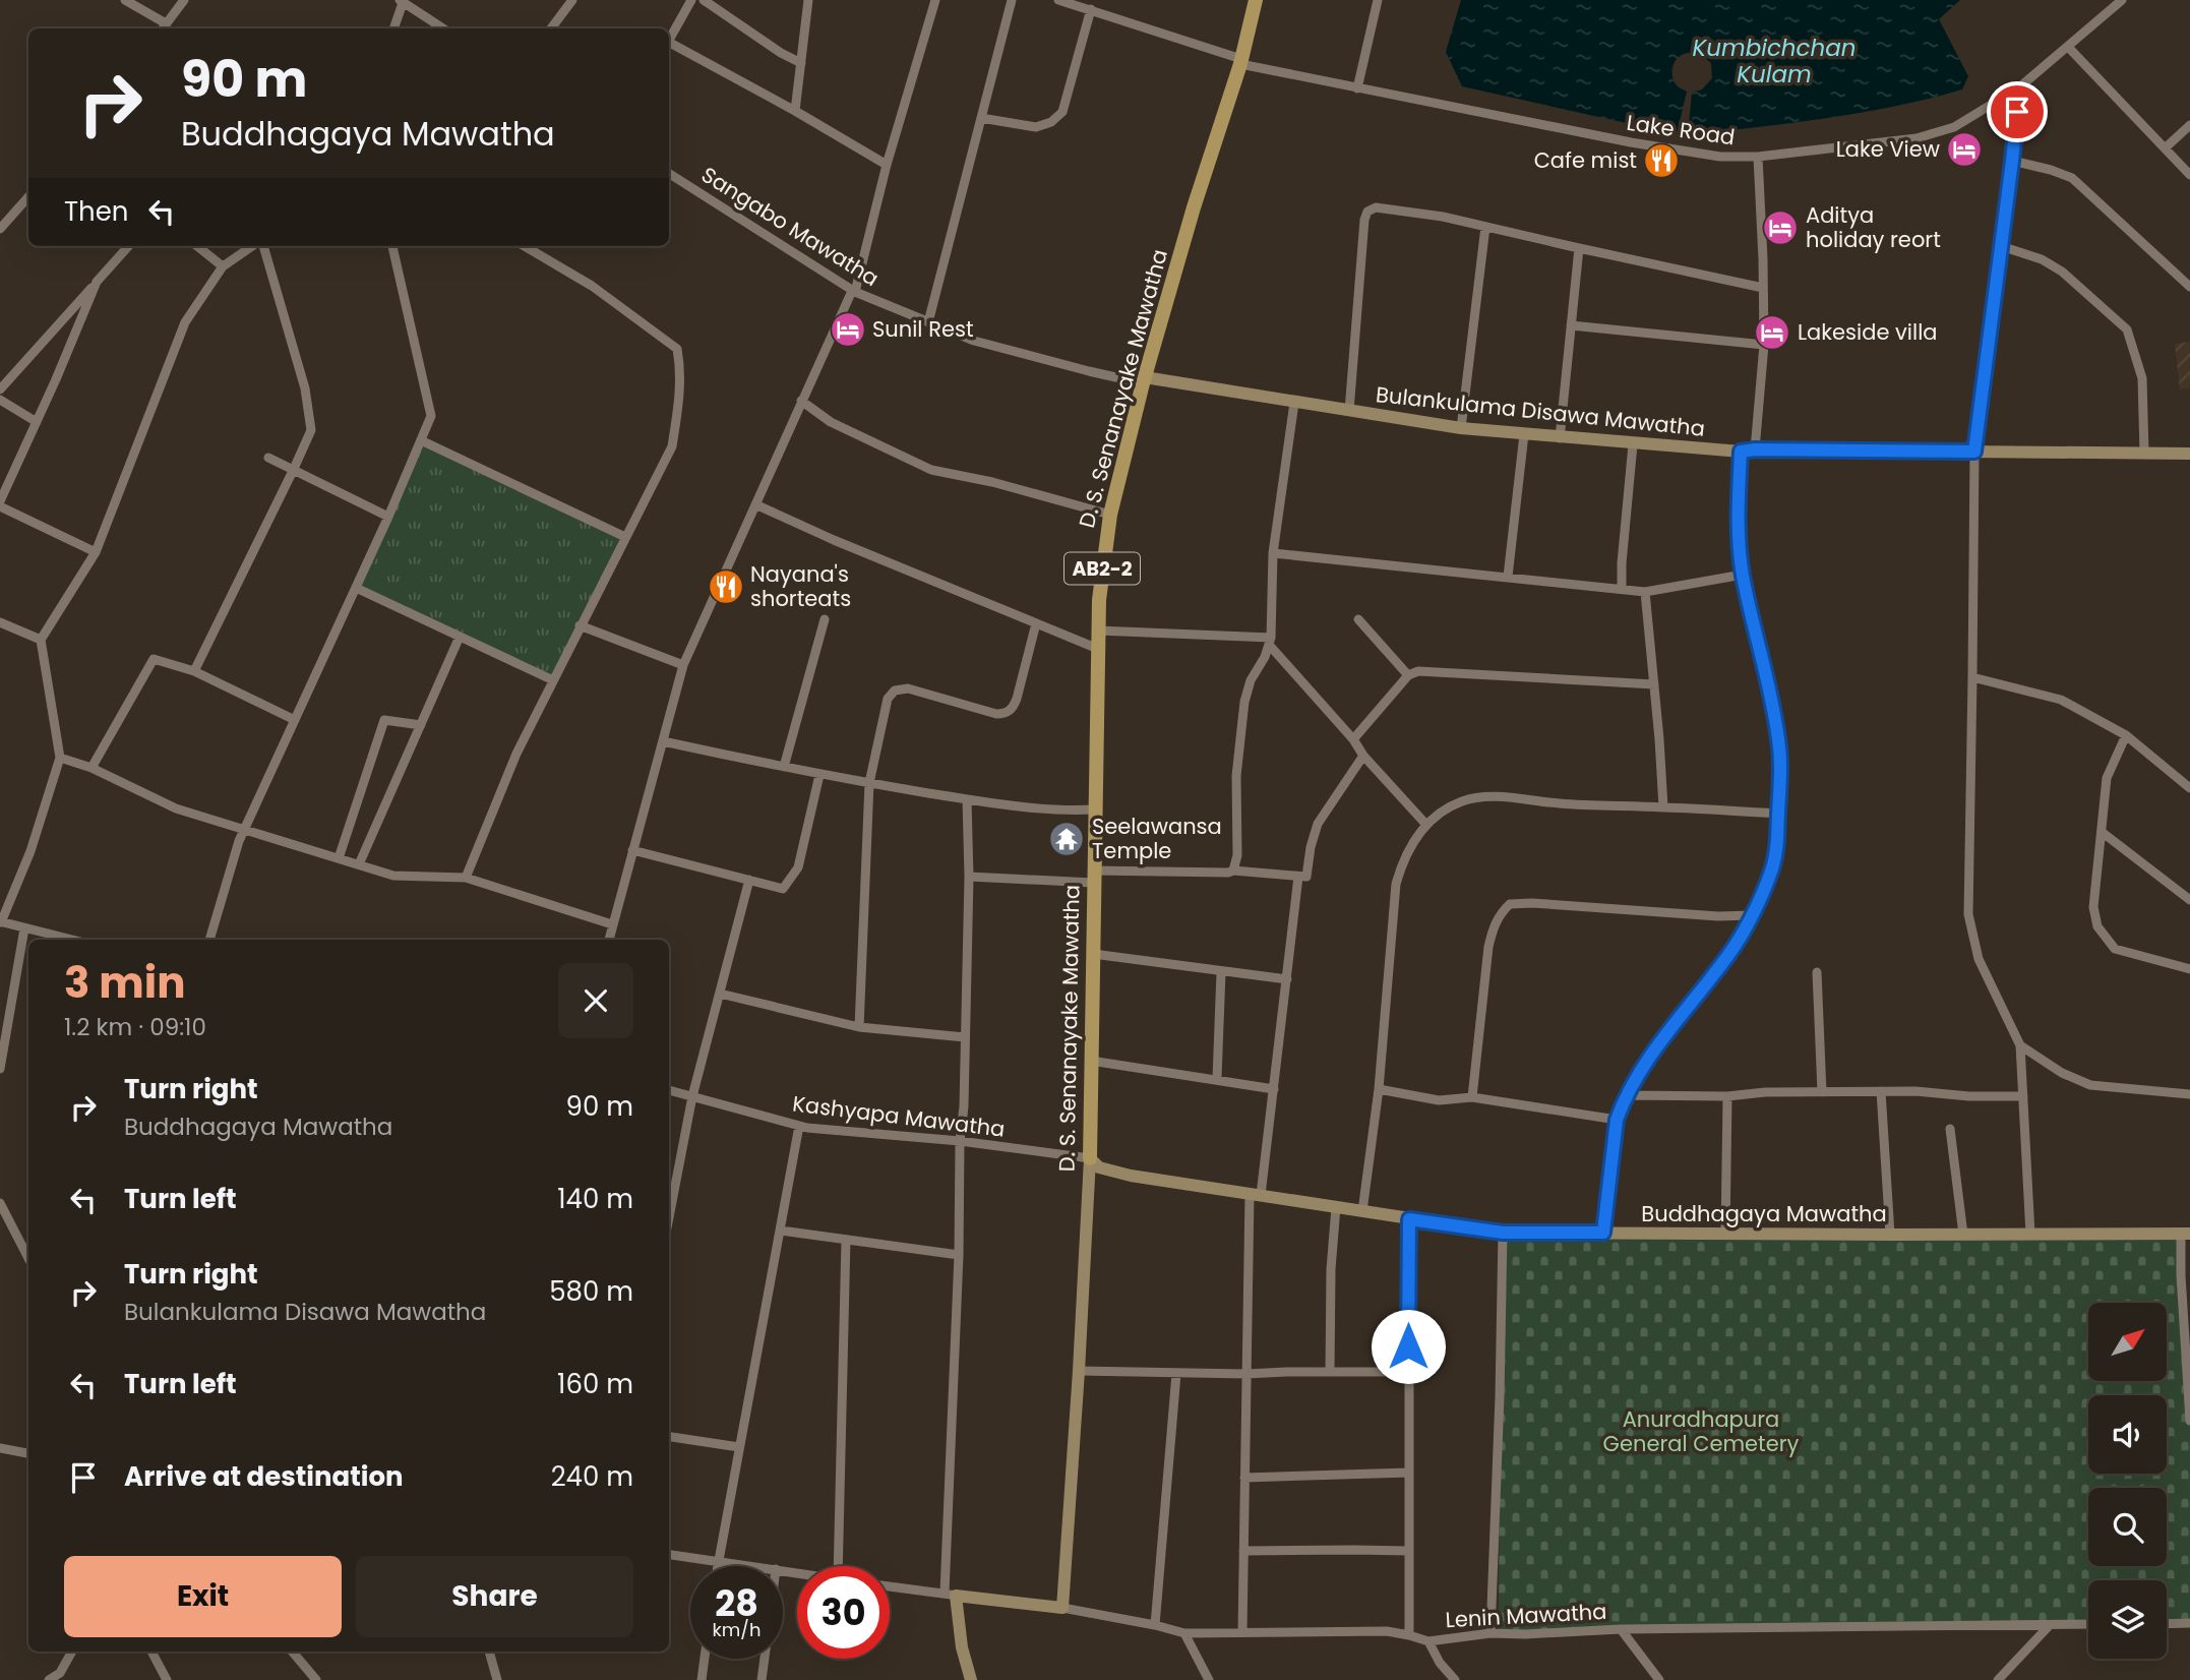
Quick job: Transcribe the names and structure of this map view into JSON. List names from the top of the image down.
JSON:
{
  "streets": {
    "main road": [
      "D. S. Senanayake Mawatha",
      "Bulankulama Disawa Mawatha",
      "AB2-2",
      "Buddhagaya Mawatha",
      "Lenin Mawatha"
    ],
    "street": ["Lake Road", "Sangabo Mawatha", "Kashyapa Mawatha"]
  },
  "crossings": [
    ["Lake Road", "D. S. Senanayake Mawatha"],
    ["Sangabo Mawatha", "D. S. Senanayake Mawatha"],
    ["Sangabo Mawatha", "Bulankulama Disawa Mawatha"],
    ["D. S. Senanayake Mawatha", "Bulankulama Disawa Mawatha"],
    ["D. S. Senanayake Mawatha", "Kashyapa Mawatha"],
    ["D. S. Senanayake Mawatha", "Buddhagaya Mawatha"],
    ["D. S. Senanayake Mawatha", "Lenin Mawatha"],
    ["Kashyapa Mawatha", "Buddhagaya Mawatha"]
  ],
  "water": ["Kumbichchan Kulam"],
  "parks": ["Anuradhapura General Cemetery"],
  "places": {
    "hotel": [
      "Lake View",
      "Aditya holiday reort",
      "Sunil Rest",
      "Lakeside villa"
    ],
    "restaurant": ["Cafe mist", "Nayana's shorteats"],
    "temple": ["Seelawansa Temple"]
  },
  "north": "top right",
  "page": {
    "turn": ["90 m", "Buddhagaya Mawatha"],
    "then": "Then",
    "heading": ["3 min", "1.2 km · 09:10"],
    "list": [
      {
        "name": "Turn right",
        "note": "Buddhagaya Mawatha",
        "value": "90 m"
      },
      {
        "name": "Turn left",
        "value": "140 m"
      },
      {
        "name": "Turn right",
        "note": "Bulankulama Disawa Mawatha",
        "value": "580 m"
      },
      {
        "name": "Turn left",
        "value": "160 m"
      },
      {
        "name": "Arrive at destination",
        "value": "240 m"
      }
    ],
    "buttons": ["Exit", "Share"],
    "speed": "28 km/h",
    "limit": "30"
  }
}
